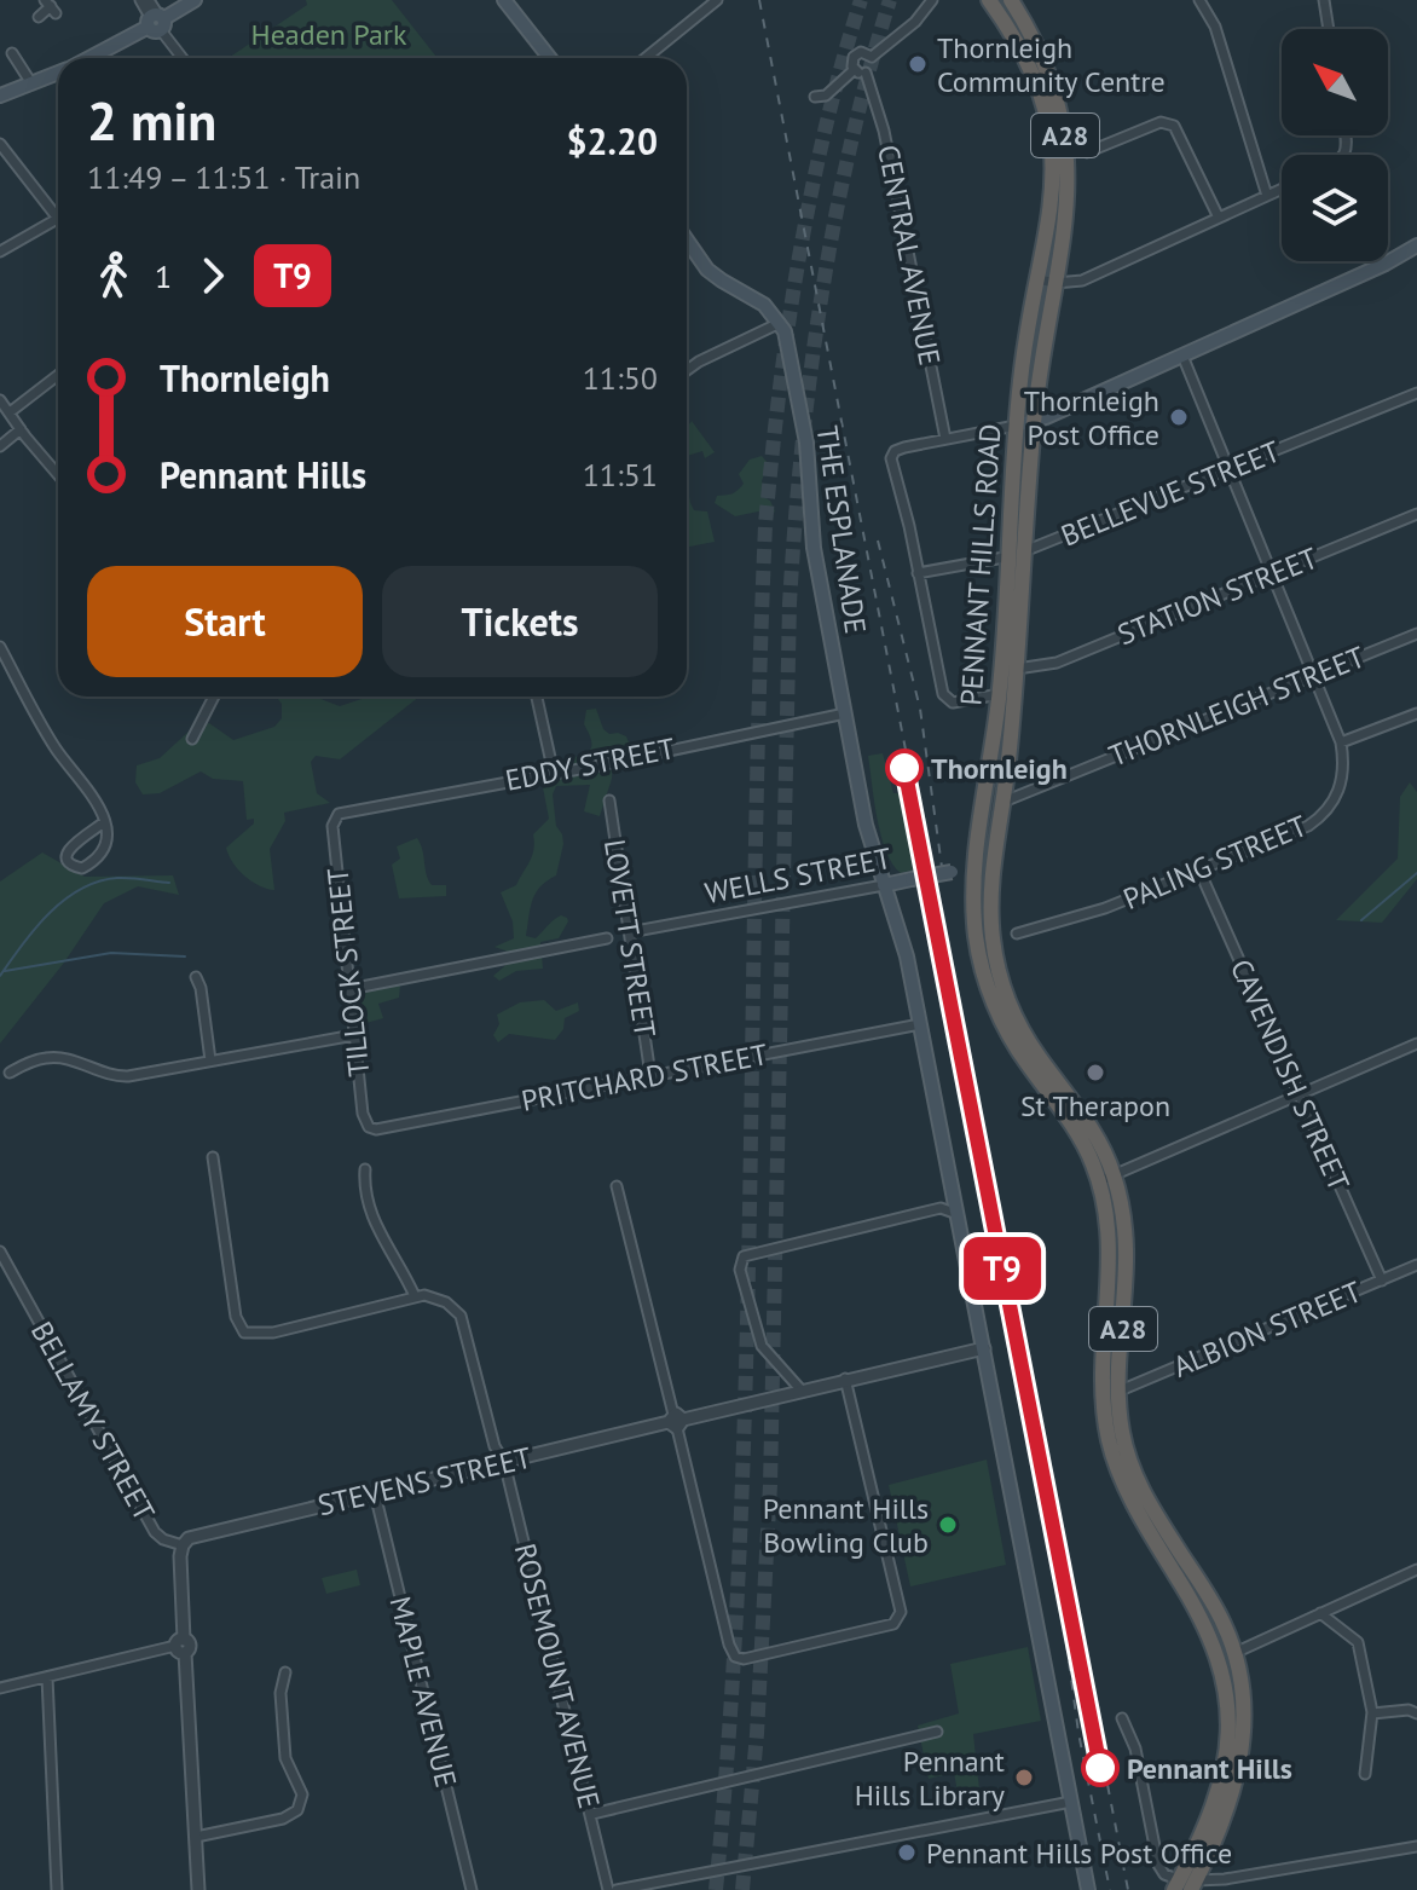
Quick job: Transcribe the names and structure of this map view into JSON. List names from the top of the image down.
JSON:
{
  "streets": {
    "highway": ["A28", "PENNANT HILLS ROAD"],
    "main road": ["THE ESPLANADE", "WELLS STREET"],
    "street": [
      "CENTRAL AVENUE",
      "BELLEVUE STREET",
      "STATION STREET",
      "THORNLEIGH STREET",
      "EDDY STREET",
      "PALING STREET",
      "LOVETT STREET",
      "TILLOCK STREET",
      "CAVENDISH STREET",
      "PRITCHARD STREET",
      "ALBION STREET",
      "BELLAMY STREET",
      "STEVENS STREET",
      "ROSEMOUNT AVENUE",
      "MAPLE AVENUE"
    ]
  },
  "crossings": [
    ["BELLEVUE STREET", "PENNANT HILLS ROAD"],
    ["BELLEVUE STREET", "PALING STREET"],
    ["THE ESPLANADE", "EDDY STREET"],
    ["THE ESPLANADE", "WELLS STREET"],
    ["THE ESPLANADE", "PRITCHARD STREET"],
    ["THE ESPLANADE", "STEVENS STREET"],
    ["PENNANT HILLS ROAD", "STATION STREET"],
    ["PENNANT HILLS ROAD", "THORNLEIGH STREET"],
    ["PENNANT HILLS ROAD", "WELLS STREET"],
    ["PENNANT HILLS ROAD", "ALBION STREET"],
    ["STATION STREET", "PALING STREET"],
    ["THORNLEIGH STREET", "PALING STREET"],
    ["EDDY STREET", "TILLOCK STREET"],
    ["PALING STREET", "CAVENDISH STREET"],
    ["WELLS STREET", "LOVETT STREET"],
    ["LOVETT STREET", "PRITCHARD STREET"],
    ["TILLOCK STREET", "PRITCHARD STREET"],
    ["CAVENDISH STREET", "ALBION STREET"],
    ["BELLAMY STREET", "STEVENS STREET"],
    ["STEVENS STREET", "ROSEMOUNT AVENUE"],
    ["STEVENS STREET", "MAPLE AVENUE"]
  ],
  "parks": ["Headen Park"],
  "places": [
    "Thornleigh Community Centre",
    "Thornleigh Post Office",
    "Thornleigh",
    "St Therapon",
    "Pennant Hills Bowling Club",
    "Pennant Hills",
    "Pennant Hills Library",
    "Pennant Hills Post Office"
  ],
  "north": "top left",
  "page": {
    "on_map": "T9",
    "heading": ["2 min", "11:49 – 11:51 · Train", "$2.20"],
    "legs": ["1", "T9"],
    "list": [
      {
        "name": "Thornleigh",
        "value": "11:50"
      },
      {
        "name": "Pennant Hills",
        "value": "11:51"
      }
    ],
    "buttons": ["Start", "Tickets"]
  }
}
